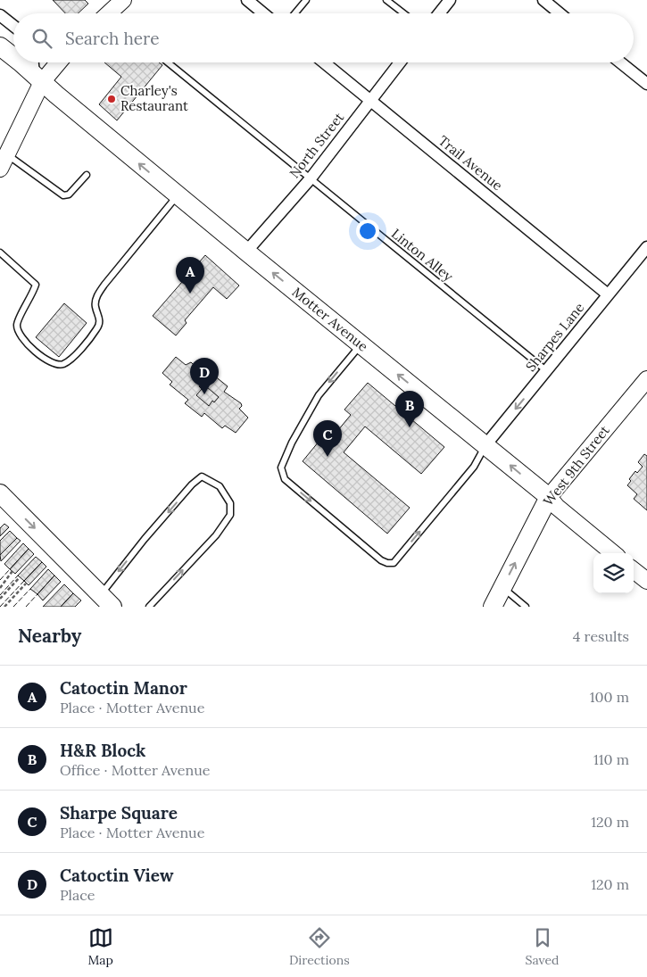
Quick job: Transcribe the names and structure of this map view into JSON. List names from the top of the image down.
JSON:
{
  "streets": {
    "main road": ["Motter Avenue", "West 9th Street"],
    "street": ["North Street", "Trail Avenue", "Sharpes Lane"],
    "lane": ["Linton Alley"]
  },
  "crossings": [
    ["North Street", "Trail Avenue"],
    ["North Street", "Linton Alley"],
    ["North Street", "Motter Avenue"],
    ["Trail Avenue", "Sharpes Lane"],
    ["Linton Alley", "Sharpes Lane"],
    ["Motter Avenue", "Sharpes Lane"],
    ["Motter Avenue", "West 9th Street"]
  ],
  "one_way": ["Motter Avenue", "Sharpes Lane", "West 9th Street"],
  "places": ["Charley's Restaurant"],
  "page": {
    "search": "Search here",
    "pins": [
      "A",
      "D",
      "B",
      "C"
    ],
    "heading": ["Nearby", "4 results"],
    "list": [
      {
        "mark": "A",
        "name": "Catoctin Manor",
        "note": "Place · Motter Avenue",
        "value": "100 m"
      },
      {
        "mark": "B",
        "name": "H&R Block",
        "note": "Office · Motter Avenue",
        "value": "110 m"
      },
      {
        "mark": "C",
        "name": "Sharpe Square",
        "note": "Place · Motter Avenue",
        "value": "120 m"
      },
      {
        "mark": "D",
        "name": "Catoctin View",
        "note": "Place",
        "value": "120 m"
      }
    ],
    "nav": ["Map", "Directions", "Saved"]
  }
}
